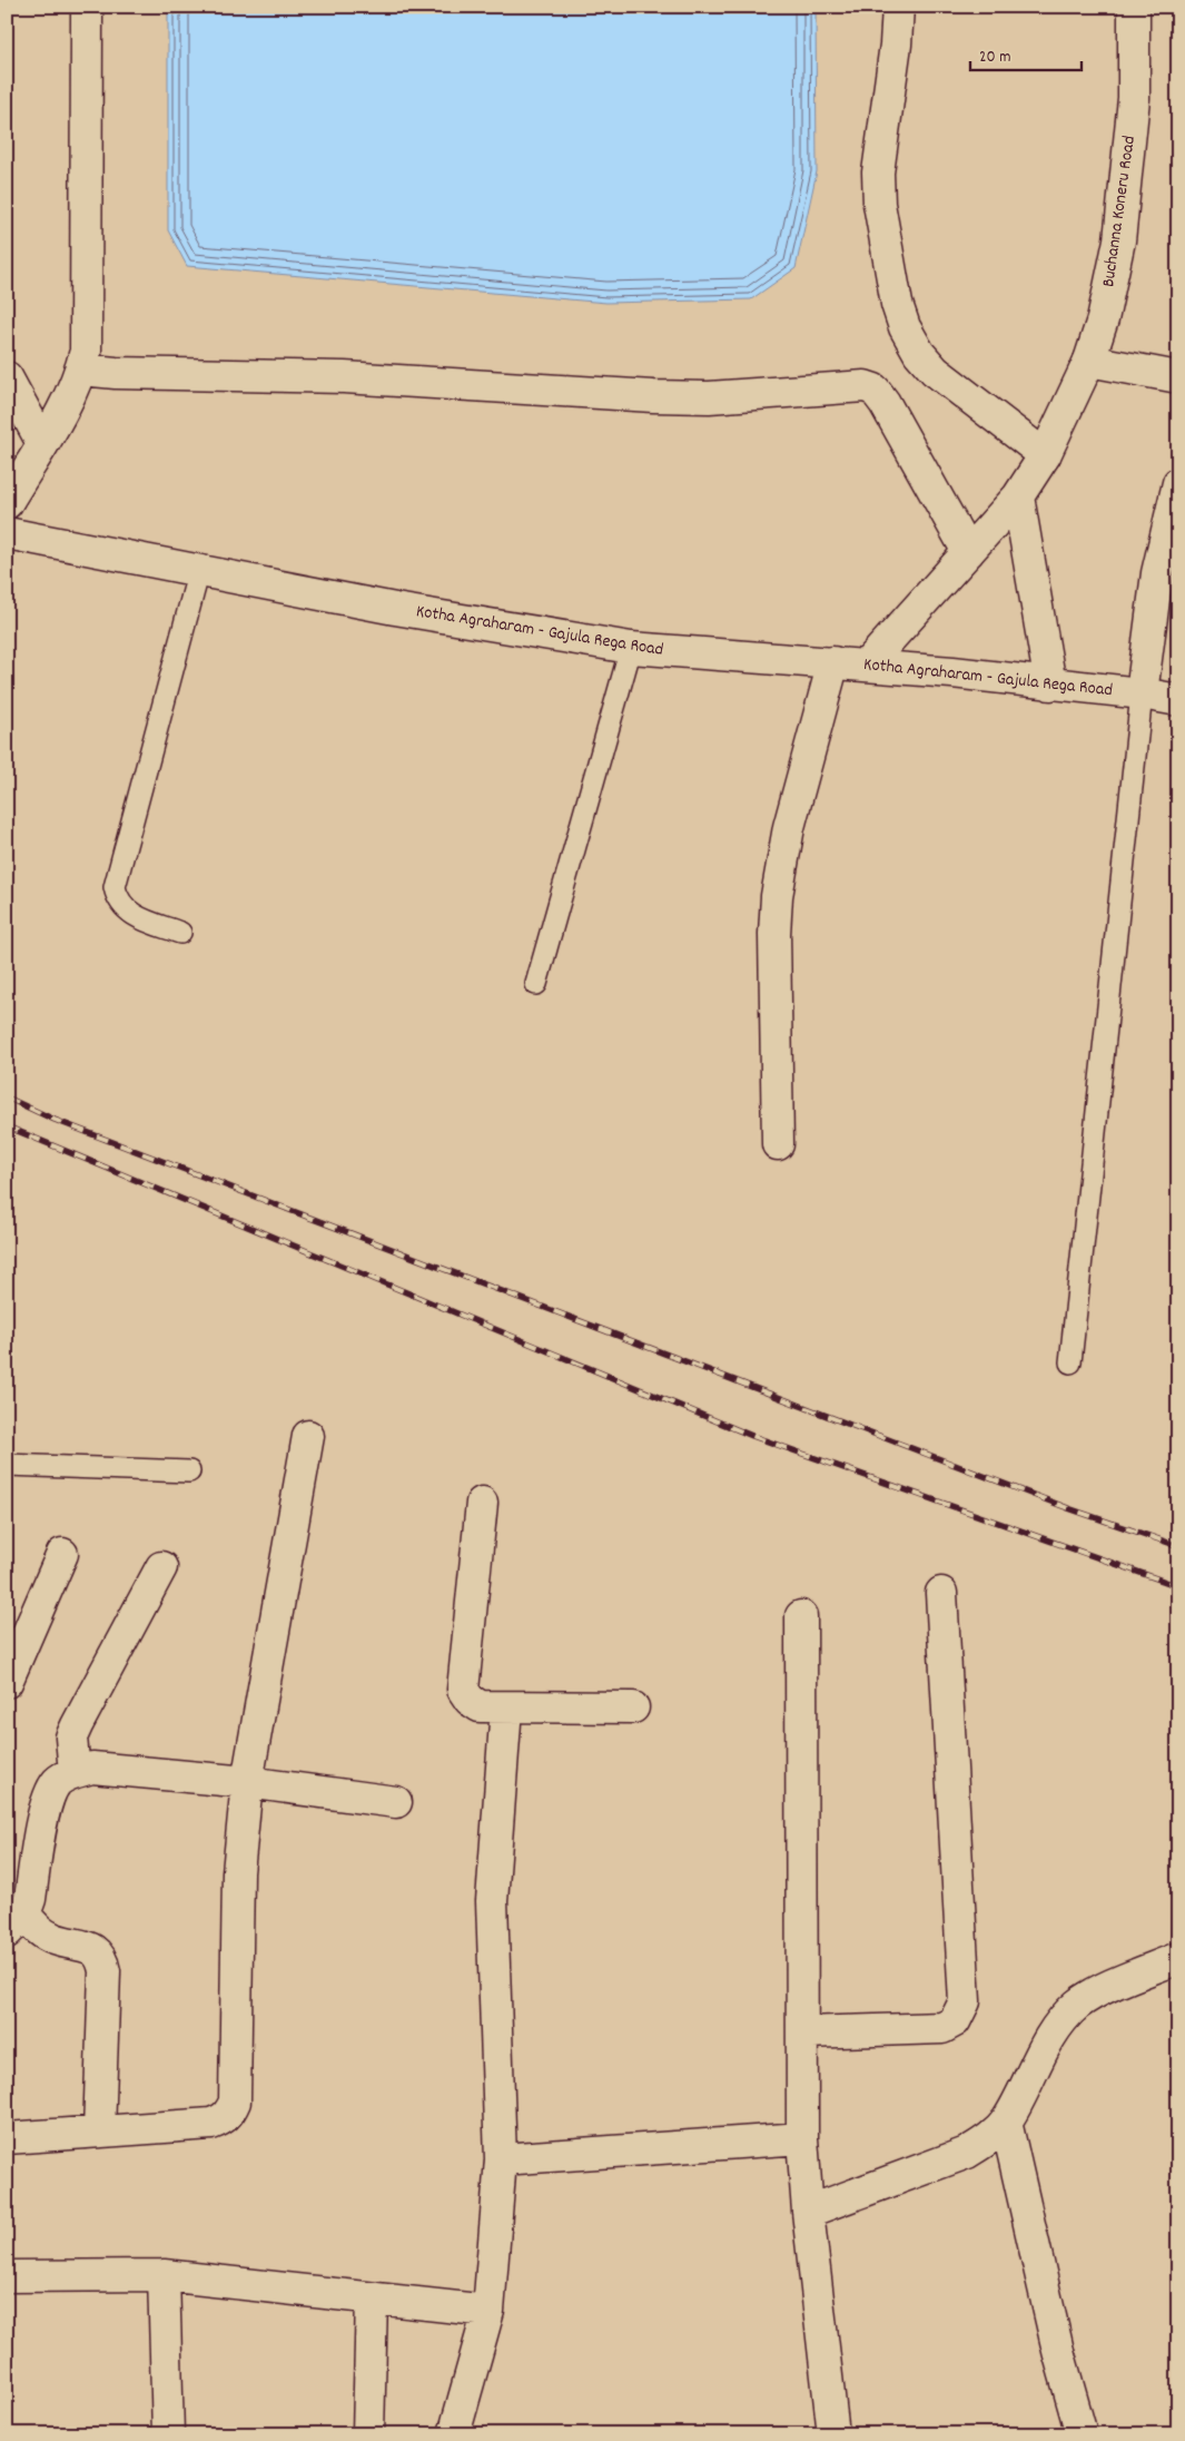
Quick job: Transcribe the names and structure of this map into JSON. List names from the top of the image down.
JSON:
{
  "streets": {
    "street": ["Buchanna Koneru Road", "Kotha Agraharam - Gajula Rega Road"]
  },
  "crossings": [
    ["Buchanna Koneru Road", "Kotha Agraharam - Gajula Rega Road"]
  ],
  "scale_bar": "20 m"
}
